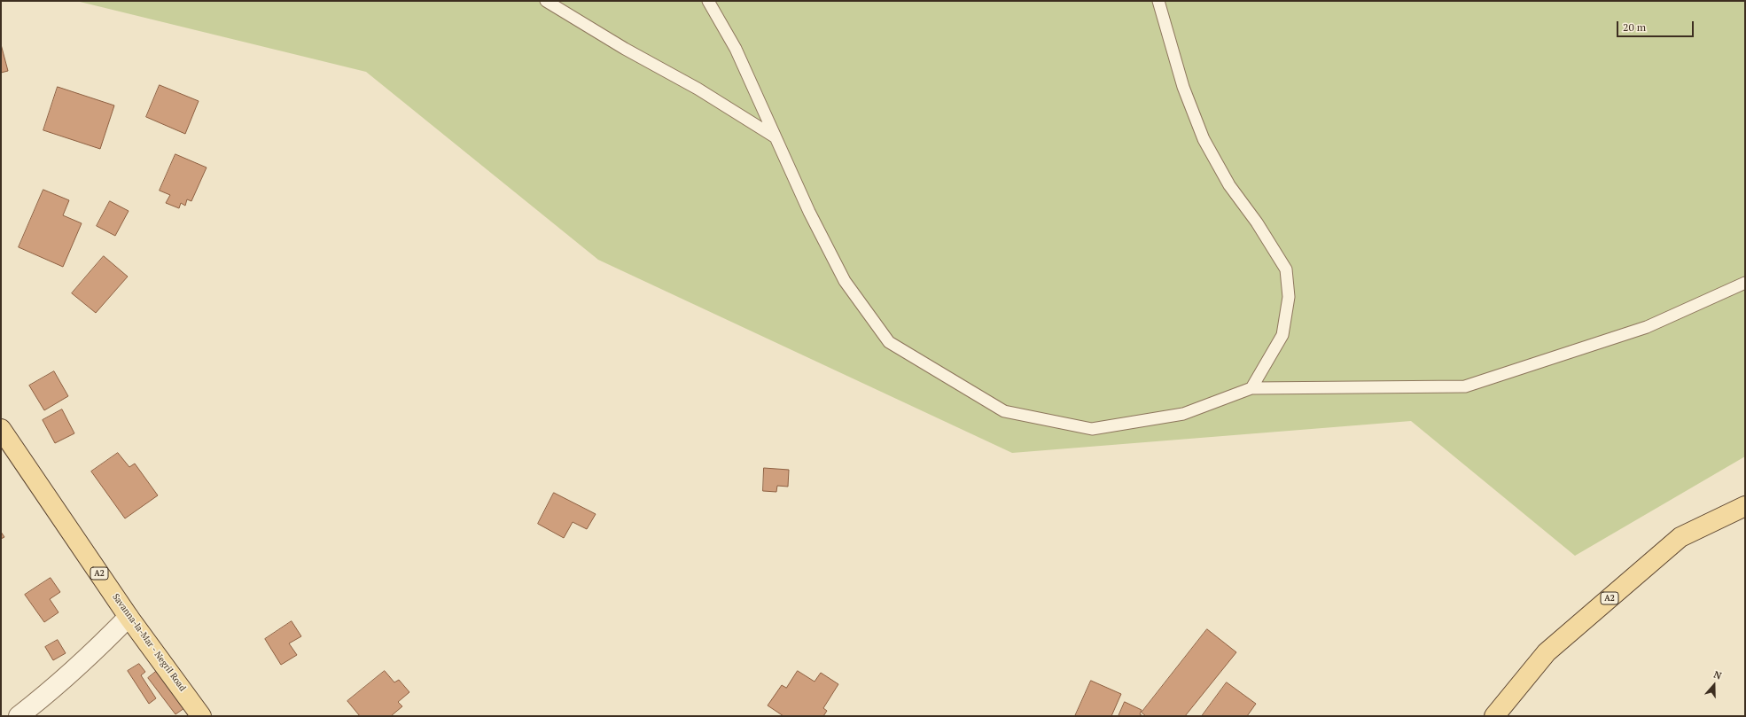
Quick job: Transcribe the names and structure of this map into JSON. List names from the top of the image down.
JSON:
{
  "streets": {
    "main road": ["A2", "Savanna-la-Mar - Negril Road"]
  },
  "scale_bar": "20 m",
  "north": "top"
}
